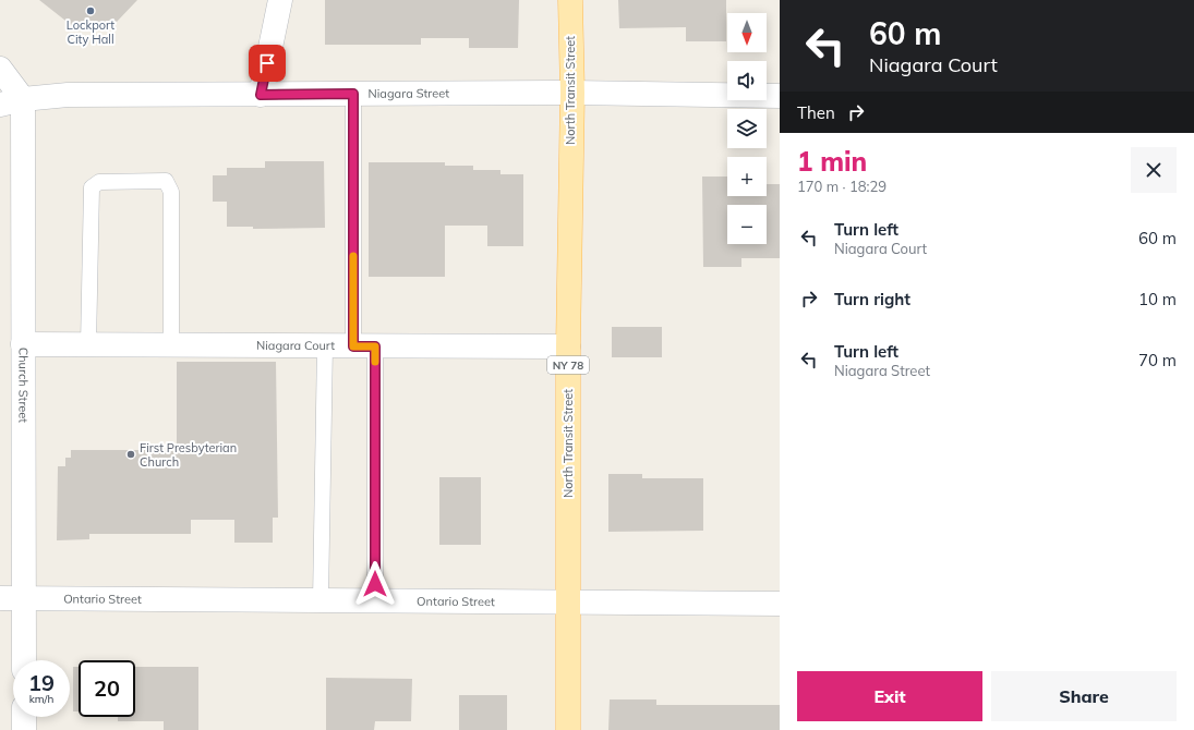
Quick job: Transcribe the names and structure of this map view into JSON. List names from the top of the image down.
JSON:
{
  "streets": {
    "main road": ["North Transit Street", "NY 78"],
    "street": [
      "Niagara Street",
      "Niagara Court",
      "Church Street",
      "Ontario Street"
    ]
  },
  "crossings": [
    ["North Transit Street", "Niagara Street"],
    ["North Transit Street", "Niagara Court"],
    ["North Transit Street", "Ontario Street"],
    ["Niagara Street", "Church Street"],
    ["Niagara Court", "Church Street"],
    ["Church Street", "Ontario Street"]
  ],
  "places": ["Lockport City Hall", "First Presbyterian Church"],
  "north": "bottom",
  "page": {
    "turn": ["60 m", "Niagara Court"],
    "map_buttons": ["+", "−"],
    "then": "Then",
    "heading": ["1 min", "170 m · 18:29"],
    "list": [
      {
        "name": "Turn left",
        "note": "Niagara Court",
        "value": "60 m"
      },
      {
        "name": "Turn right",
        "value": "10 m"
      },
      {
        "name": "Turn left",
        "note": "Niagara Street",
        "value": "70 m"
      }
    ],
    "speed": "19 km/h",
    "limit": "20",
    "buttons": ["Exit", "Share"]
  }
}
